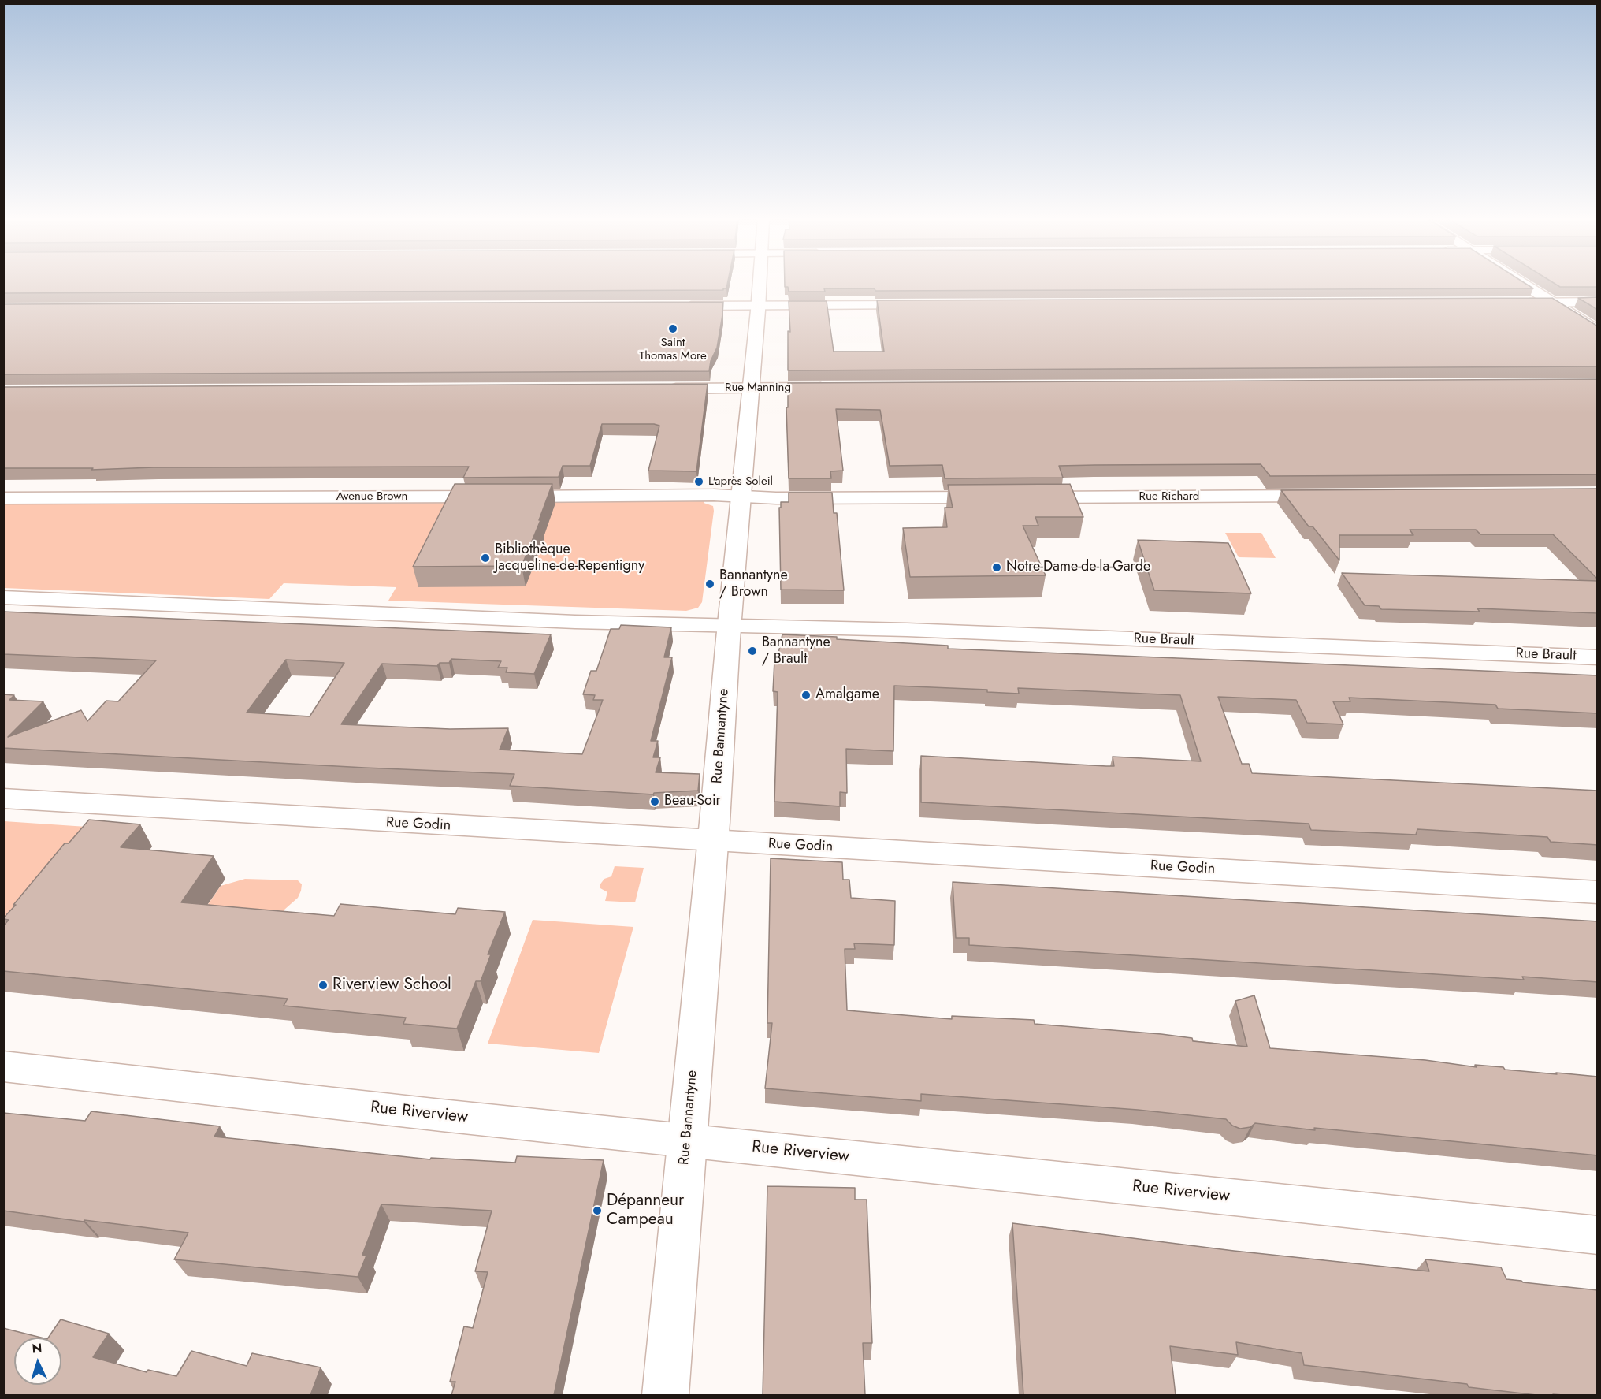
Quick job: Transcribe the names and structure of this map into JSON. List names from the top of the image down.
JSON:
{
  "streets": {
    "street": [
      "Rue Manning",
      "Avenue Brown",
      "Rue Richard",
      "Rue Brault",
      "Rue Bannantyne",
      "Rue Godin",
      "Rue Riverview"
    ]
  },
  "crossings": [
    ["Rue Manning", "Rue Bannantyne"],
    ["Avenue Brown", "Rue Bannantyne"],
    ["Rue Brault", "Rue Bannantyne"],
    ["Rue Bannantyne", "Rue Godin"],
    ["Rue Bannantyne", "Rue Riverview"]
  ],
  "places": [
    "Saint Thomas More",
    "L'après Soleil",
    "Bibliothèque Jacqueline-de-Repentigny",
    "Notre-Dame-de-la-Garde",
    "Bannantyne / Brown",
    "Bannantyne / Brault",
    "Amalgame",
    "Beau-Soir",
    "Riverview School",
    "Dépanneur Campeau"
  ],
  "north": "top"
}
